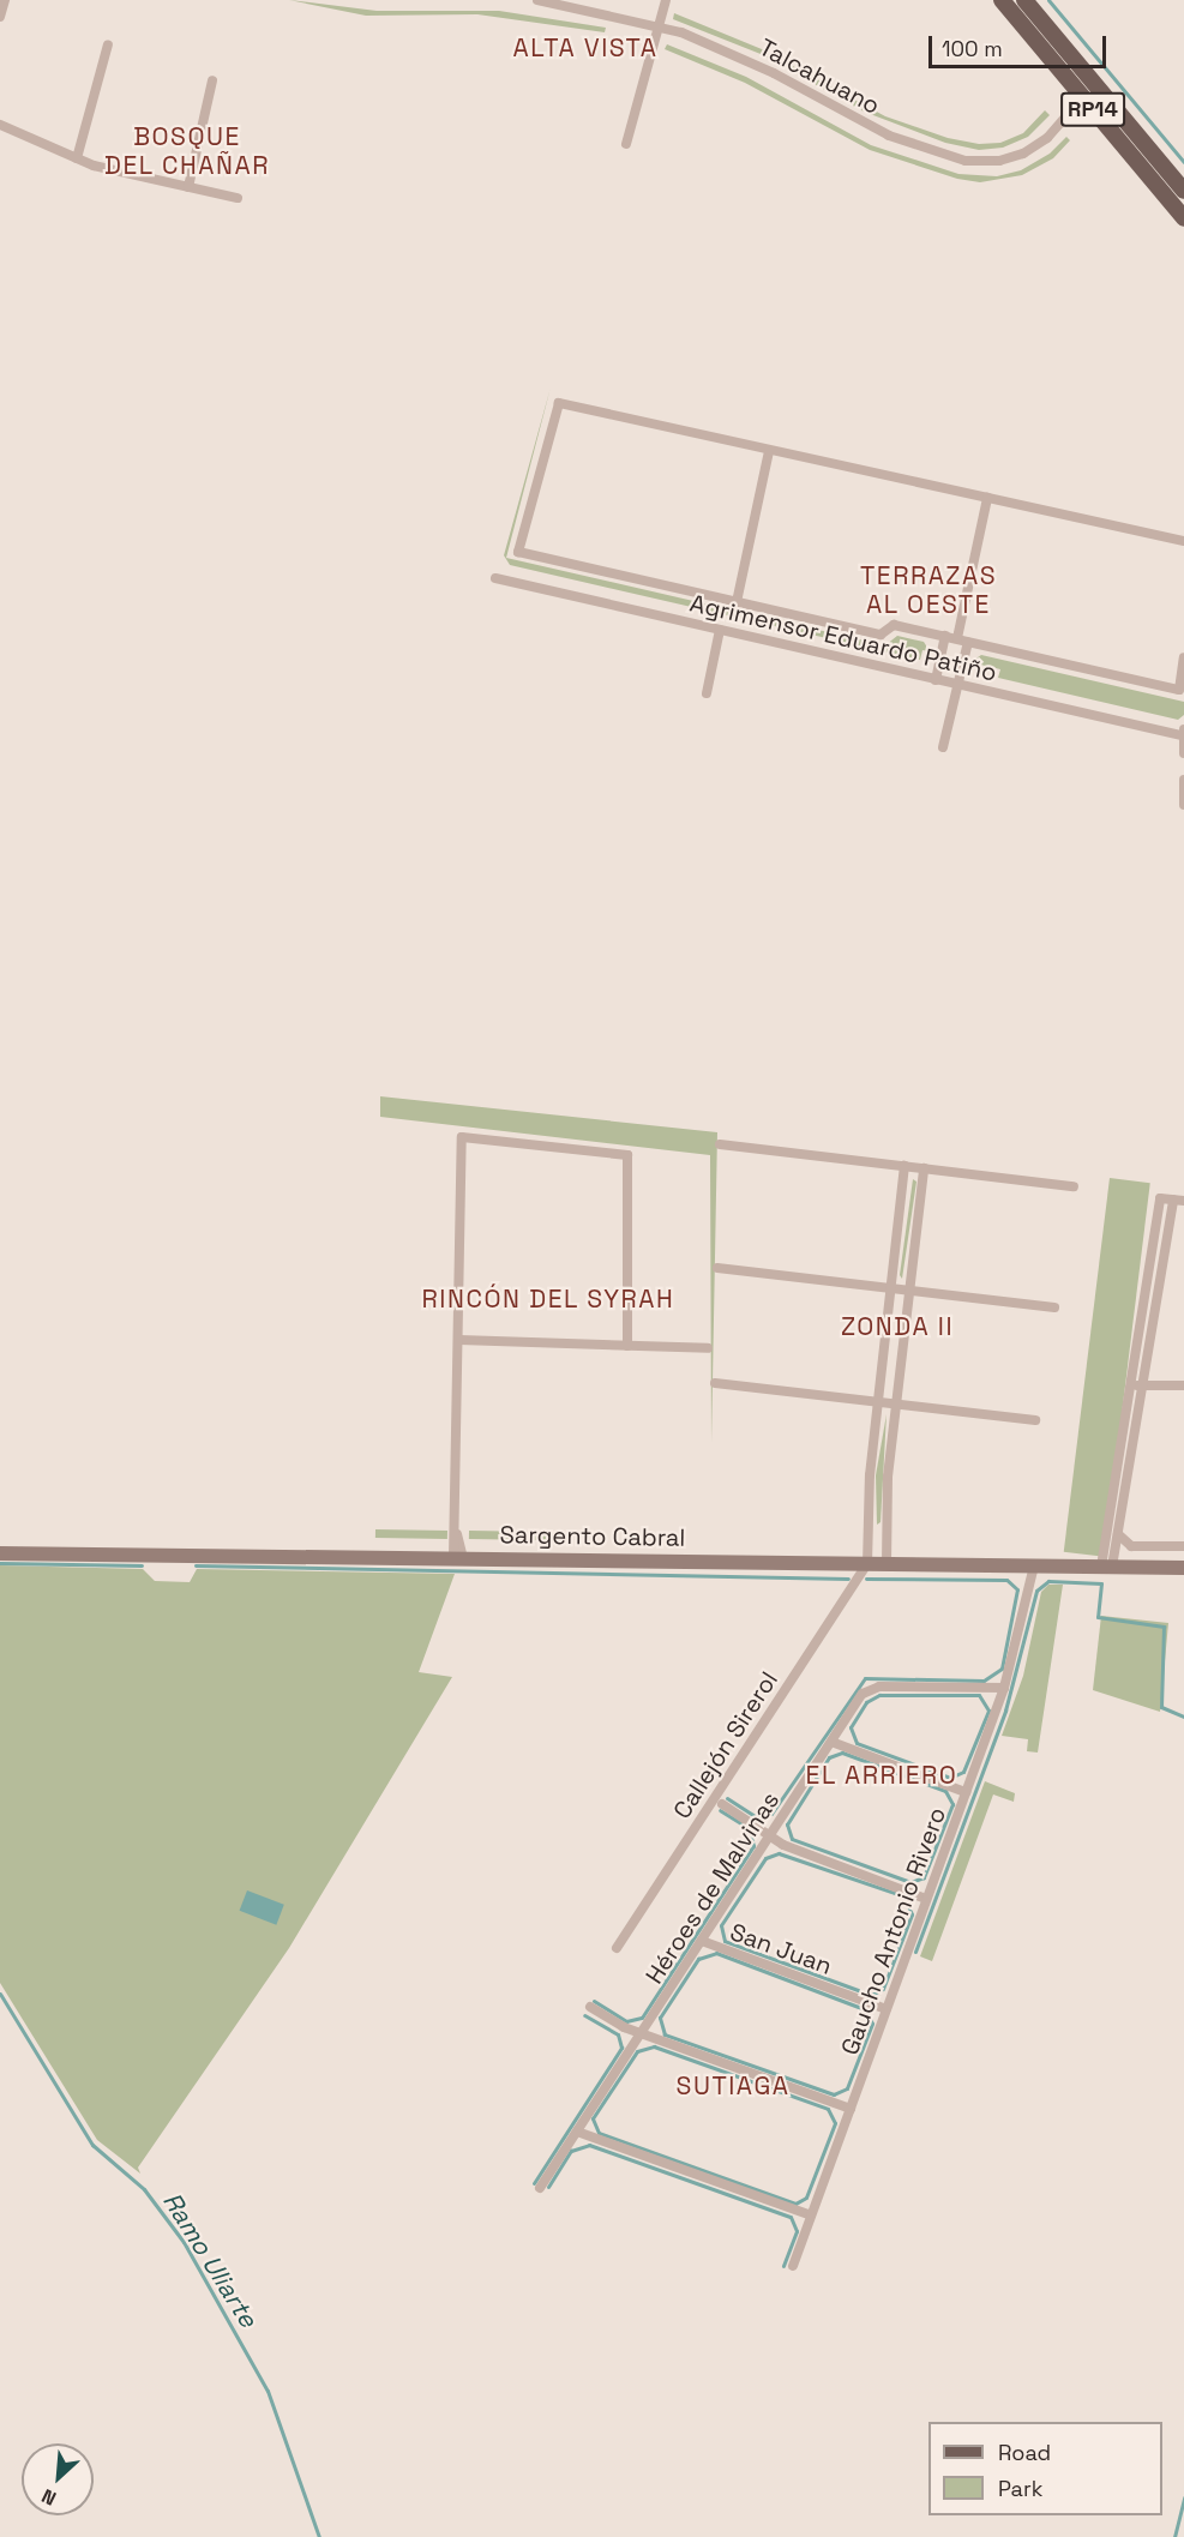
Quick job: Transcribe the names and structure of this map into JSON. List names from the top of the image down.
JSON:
{
  "streets": {
    "main road": ["RP14", "Sargento Cabral"],
    "street": [
      "Talcahuano",
      "Agrimensor Eduardo Patiño",
      "Callejón Sirerol",
      "Héroes de Malvinas",
      "Gaucho Antonio Rivero",
      "San Juan"
    ]
  },
  "crossings": [
    ["Sargento Cabral", "Callejón Sirerol"],
    ["Sargento Cabral", "Gaucho Antonio Rivero"],
    ["Héroes de Malvinas", "Gaucho Antonio Rivero"],
    ["Héroes de Malvinas", "San Juan"],
    ["Gaucho Antonio Rivero", "San Juan"]
  ],
  "districts": [
    "ALTA VISTA",
    "BOSQUE DEL CHAÑAR",
    "TERRAZAS AL OESTE",
    "RINCÓN DEL SYRAH",
    "ZONDA II",
    "EL ARRIERO",
    "SUTIAGA"
  ],
  "water": ["Ramo Uliarte"],
  "legend": ["Road", "Park"],
  "scale_bar": "100 m",
  "north": "bottom left"
}
